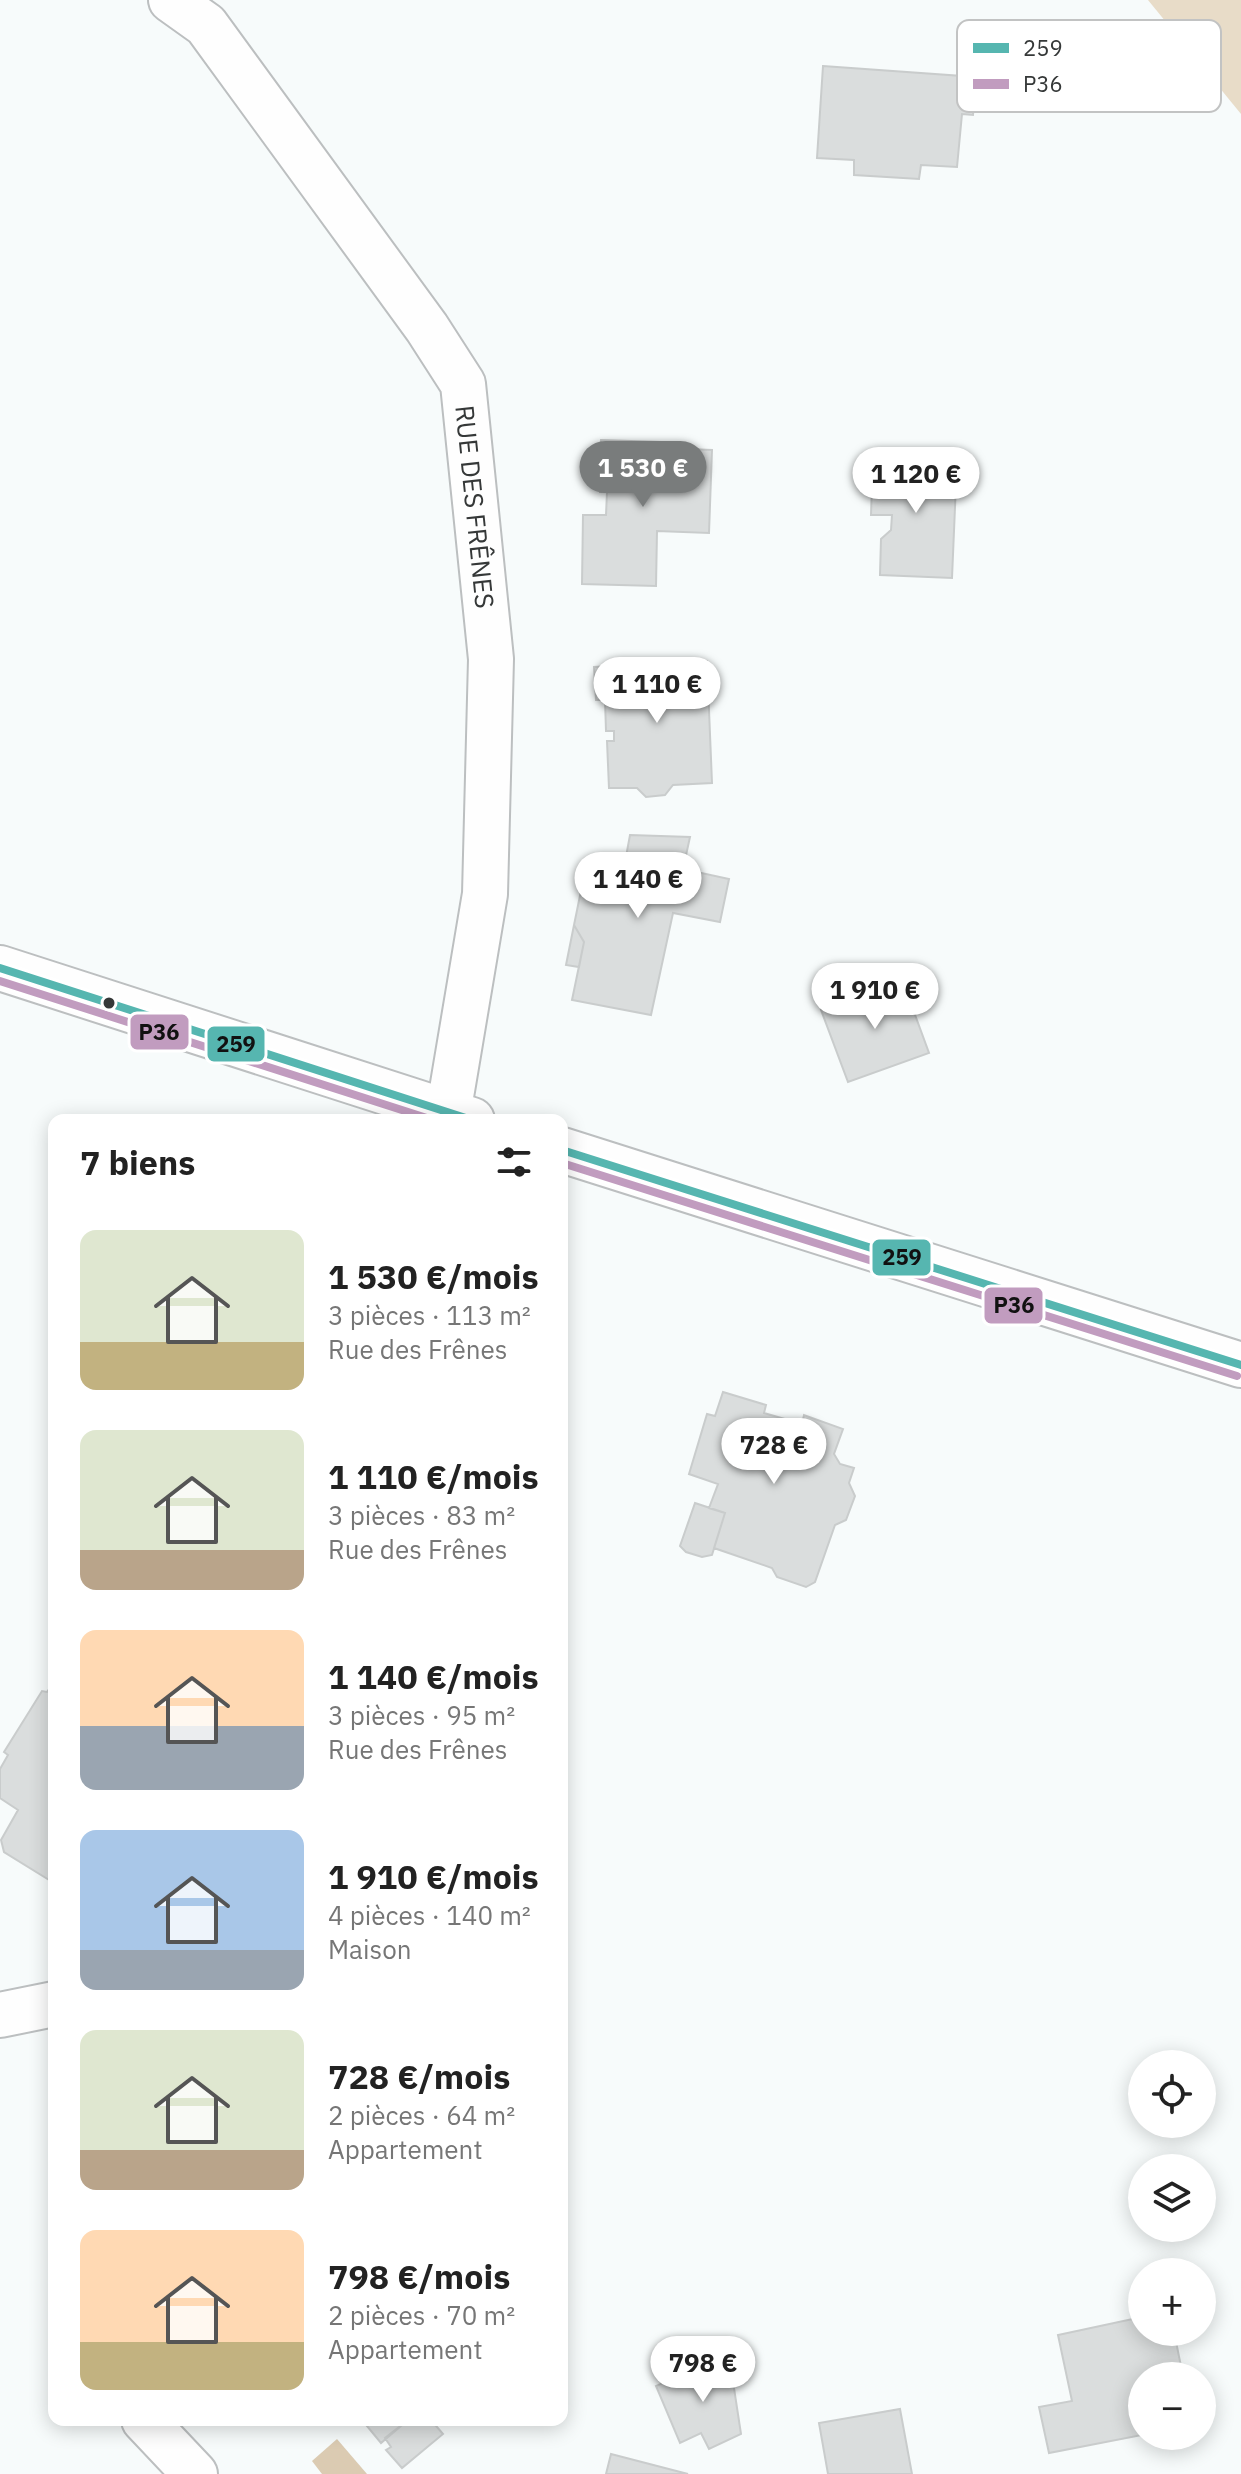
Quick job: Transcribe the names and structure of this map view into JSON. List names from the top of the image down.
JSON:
{
  "streets": {
    "street": ["RUE DES FRÊNES"]
  },
  "lines": ["transit line 259", "transit line P36"],
  "legend": ["259", "P36"],
  "page": {
    "price": [
      "1 530 €",
      "1 120 €",
      "1 110 €",
      "1 140 €",
      "1 910 €",
      "728 €",
      "798 €"
    ],
    "heading": "7 biens",
    "list": [
      {
        "name": "1 530 €/mois",
        "note": "3 pièces · 113 m² · Rue des Frênes"
      },
      {
        "name": "1 110 €/mois",
        "note": "3 pièces · 83 m² · Rue des Frênes"
      },
      {
        "name": "1 140 €/mois",
        "note": "3 pièces · 95 m² · Rue des Frênes"
      },
      {
        "name": "1 910 €/mois",
        "note": "4 pièces · 140 m² · Maison"
      },
      {
        "name": "728 €/mois",
        "note": "2 pièces · 64 m² · Appartement"
      },
      {
        "name": "798 €/mois",
        "note": "2 pièces · 70 m² · Appartement"
      }
    ],
    "map_buttons": ["+", "−"]
  }
}
